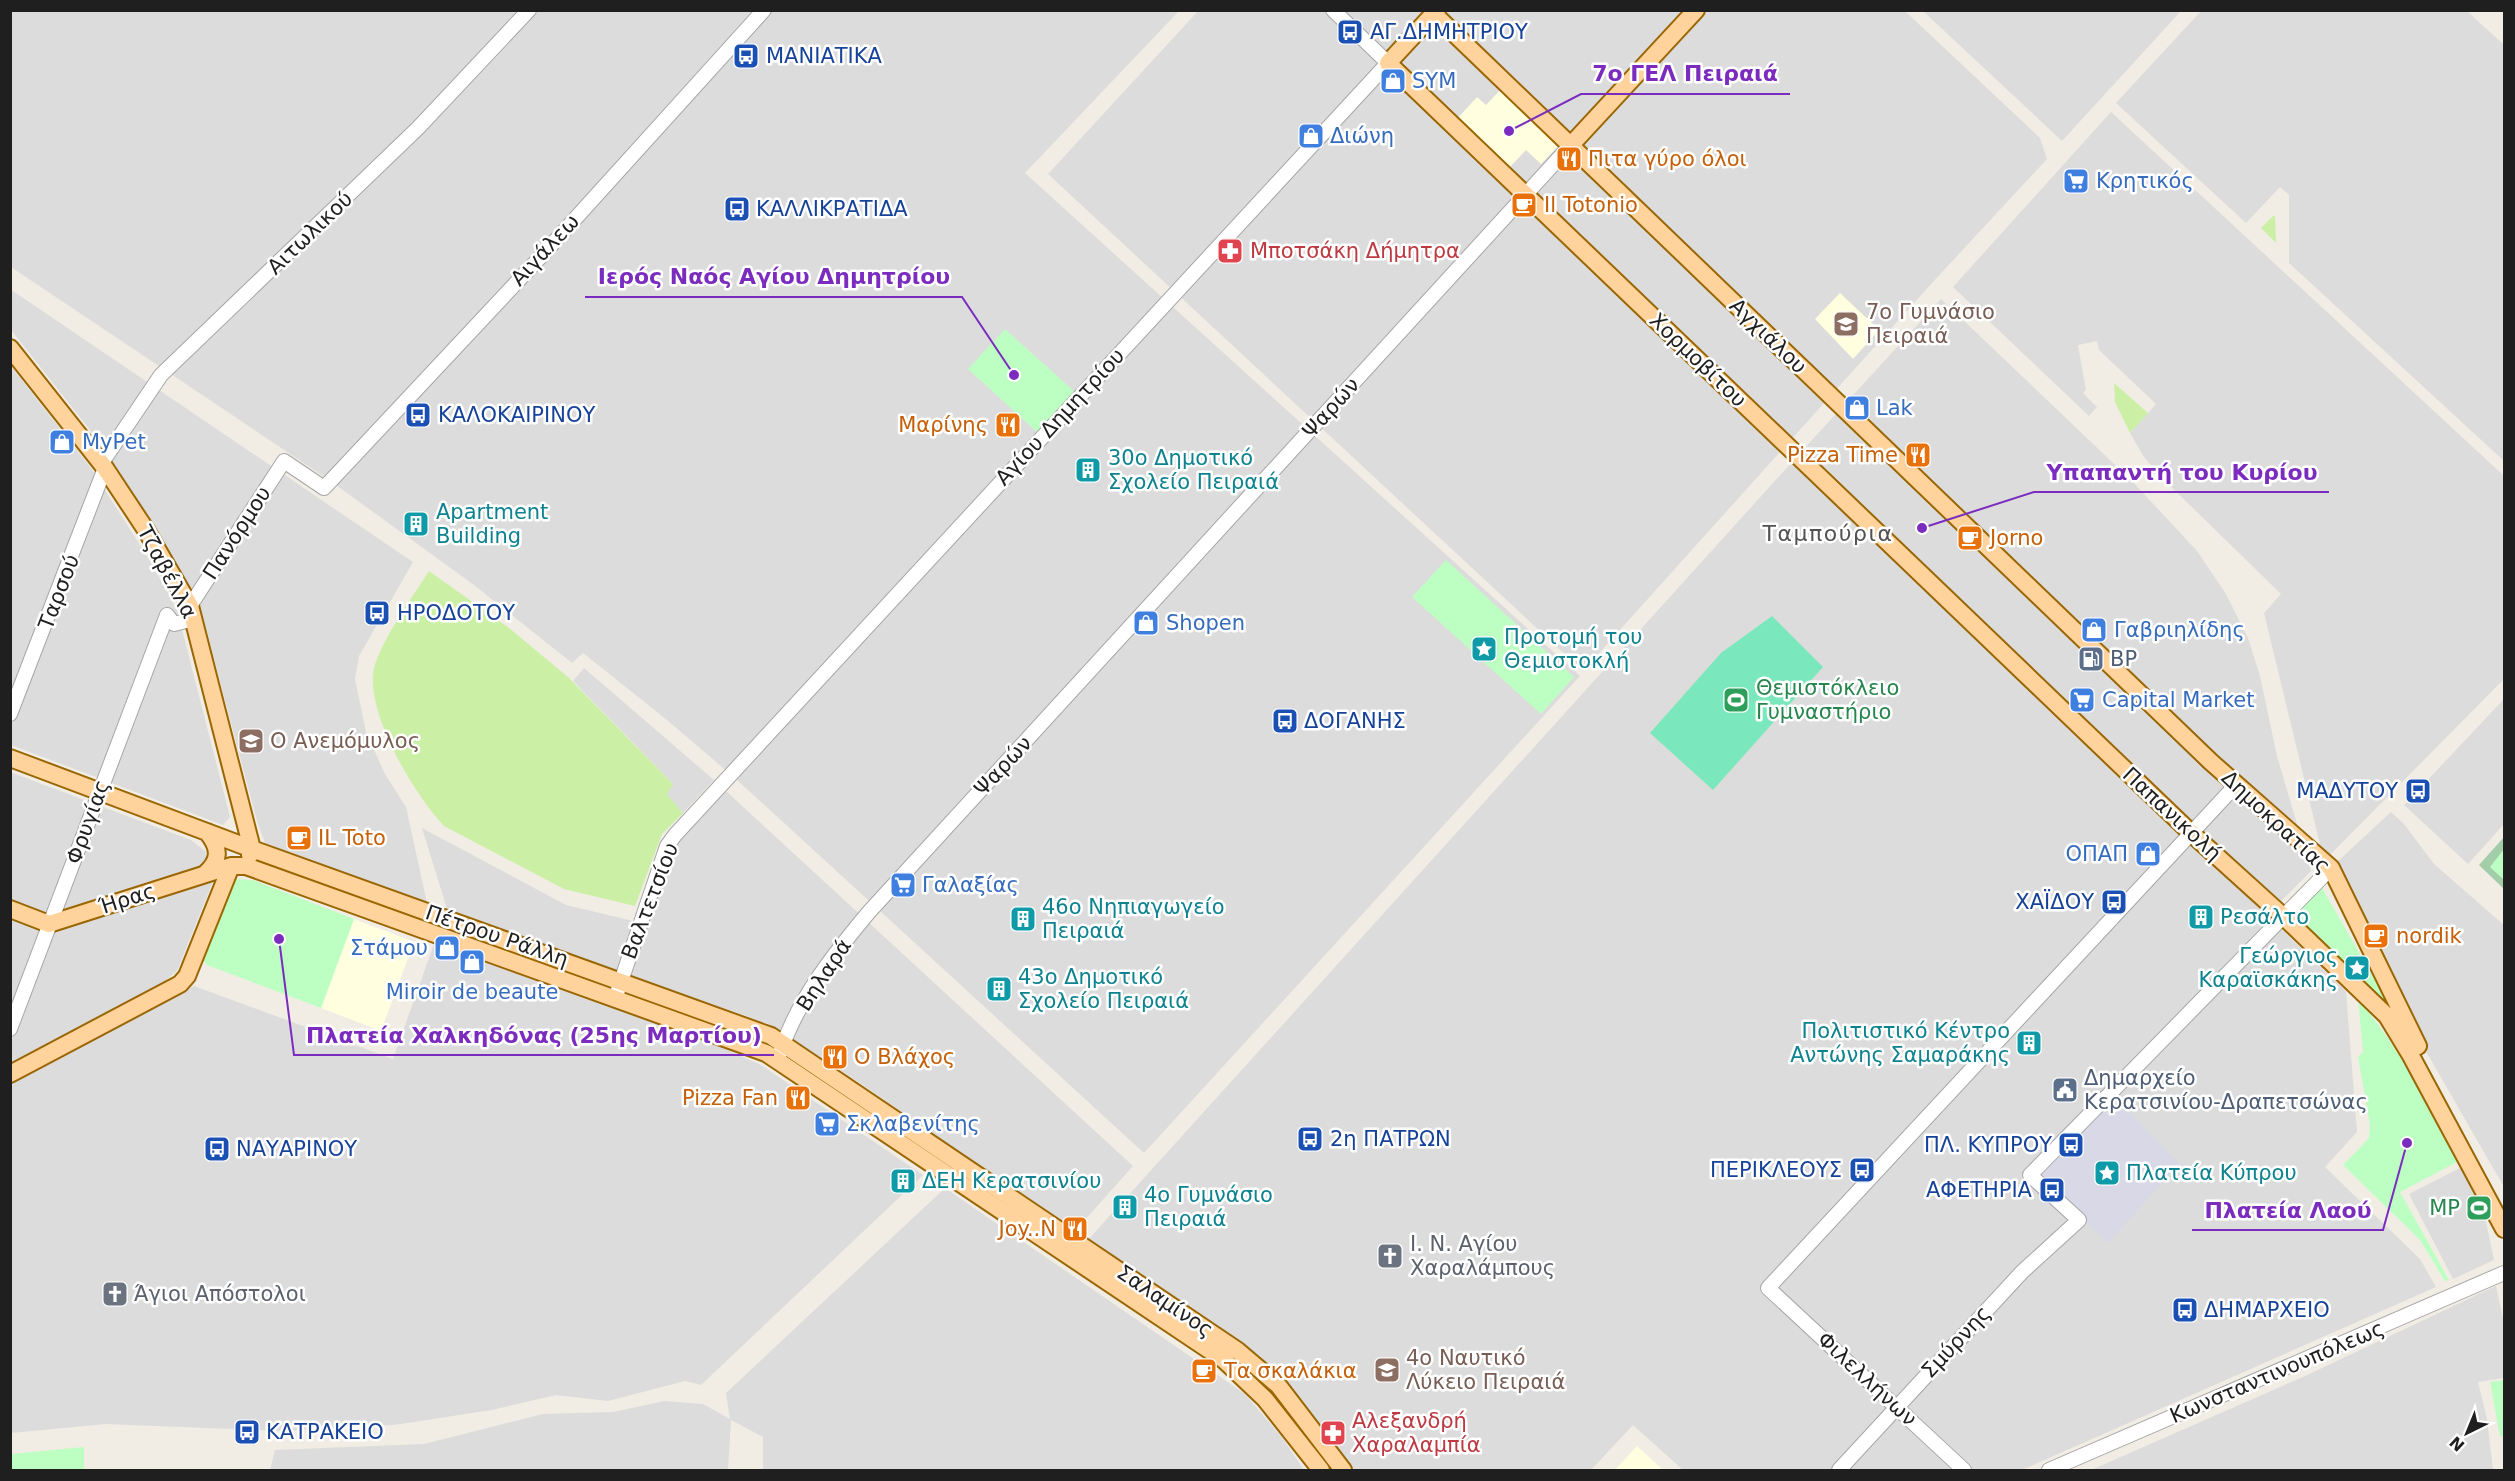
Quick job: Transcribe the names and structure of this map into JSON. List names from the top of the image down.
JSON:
{
  "streets": {
    "main road": [
      "Αγχιάλου",
      "Χορμοβίτου",
      "Ψαρών",
      "Αγίου Δημητρίου",
      "Τζαβέλλα",
      "Παπανικολή",
      "Δημοκρατίας",
      "Ήρας",
      "Πέτρου Ράλλη",
      "Σαλαμίνος"
    ],
    "street": [
      "Αιτωλικού",
      "Αιγάλεω",
      "Πανόρμου",
      "Ταρσού",
      "Φρυγίας",
      "Βαλτετσίου",
      "Βηλαρά",
      "Σμύρνης",
      "Κωνσταντινουπόλεως",
      "Φιλελλήνων"
    ]
  },
  "crossings": [
    ["Αιτωλικού", "Τζαβέλλα"],
    ["Αιτωλικού", "Ταρσού"],
    ["Αιγάλεω", "Πανόρμου"],
    ["Αγχιάλου", "Ψαρών"],
    ["Αγχιάλου", "Αγίου Δημητρίου"],
    ["Αγχιάλου", "Δημοκρατίας"],
    ["Χορμοβίτου", "Ψαρών"],
    ["Χορμοβίτου", "Αγίου Δημητρίου"],
    ["Χορμοβίτου", "Παπανικολή"],
    ["Ψαρών", "Βηλαρά"],
    ["Αγίου Δημητρίου", "Βαλτετσίου"],
    ["Πανόρμου", "Τζαβέλλα"],
    ["Πανόρμου", "Φρυγίας"],
    ["Τζαβέλλα", "Ταρσού"],
    ["Τζαβέλλα", "Φρυγίας"],
    ["Τζαβέλλα", "Πέτρου Ράλλη"],
    ["Παπανικολή", "Σμύρνης"],
    ["Παπανικολή", "Φιλελλήνων"],
    ["Φρυγίας", "Ήρας"],
    ["Φρυγίας", "Πέτρου Ράλλη"],
    ["Βαλτετσίου", "Πέτρου Ράλλη"],
    ["Πέτρου Ράλλη", "Βηλαρά"],
    ["Πέτρου Ράλλη", "Σαλαμίνος"],
    ["Σμύρνης", "Φιλελλήνων"]
  ],
  "districts": ["Ταμπούρια"],
  "places": {
    "bus stop": [
      "ΑΓ.ΔΗΜΗΤΡΙΟΥ",
      "ΜΑΝΙΑΤΙΚΑ",
      "ΚΑΛΛΙΚΡΑΤΙΔΑ",
      "ΚΑΛΟΚΑΙΡΙΝΟΥ",
      "ΗΡΟΔΟΤΟΥ",
      "ΔΟΓΑΝΗΣ",
      "ΜΑΔΥΤΟΥ",
      "ΧΑΪΔΟΥ",
      "2η ΠΑΤΡΩΝ",
      "ΠΛ. ΚΥΠΡΟΥ",
      "ΝΑΥΑΡΙΝΟΥ",
      "ΠΕΡΙΚΛΕΟΥΣ",
      "ΑΦΕΤΗΡΙΑ",
      "ΔΗΜΑΡΧΕΙΟ",
      "ΚΑΤΡΑΚΕΙΟ"
    ],
    "shop": [
      "SYM",
      "Διώνη",
      "Lak",
      "MyPet",
      "Shopen",
      "Γαβριηλίδης",
      "ΟΠΑΠ",
      "Στάμου",
      "Miroir de beaute"
    ],
    "other": [
      "7ο ΓΕΛ Πειραιά",
      "Ιερός Ναός Αγίου Δημητρίου",
      "Υπαπαντή του Κυρίου",
      "Πλατεία Χαλκηδόνας (25ης Μαρτίου)",
      "Πλατεία Λαού"
    ],
    "restaurant": [
      "Πιτα γύρο όλοι",
      "Μαρίνης",
      "Pizza Time",
      "Ο Βλάχος",
      "Pizza Fan",
      "Joy..N"
    ],
    "supermarket": [
      "Κρητικός",
      "Capital Market",
      "Γαλαξίας",
      "Σκλαβενίτης"
    ],
    "cafe": [
      "Il Totonio",
      "Jorno",
      "IL Toto",
      "nordik",
      "Τα σκαλάκια"
    ],
    "pharmacy": ["Μποτσάκη Δήμητρα", "Αλεξανδρή Χαραλαμπία"],
    "school or university": ["7ο Γυμνάσιο Πειραιά", "Ο Ανεμόμυλος", "4ο Ναυτικό Λύκειο Πειραιά"],
    "building": [
      "30ο Δημοτικό Σχολείο Πειραιά",
      "Apartment Building",
      "Ρεσάλτο",
      "46ο Νηπιαγωγείο Πειραιά",
      "43ο Δημοτικό Σχολείο Πειραιά",
      "Πολιτιστικό Κέντρο Αντώνης Σαμαράκης",
      "ΔΕΗ Κερατσινίου",
      "4ο Γυμνάσιο Πειραιά"
    ],
    "place": ["Προτομή του Θεμιστοκλή", "Γεώργιος Καραϊσκάκης", "Πλατεία Κύπρου"],
    "fuel station": ["BP"],
    "sports": ["Θεμιστόκλειο Γυμναστήριο", "MP"],
    "public building": ["Δημαρχείο Κερατσινίου-Δραπετσώνας"],
    "church": ["Ι. Ν. Αγίου Χαραλάμπους", "Άγιοι Απόστολοι"]
  },
  "north": "bottom left"
}
